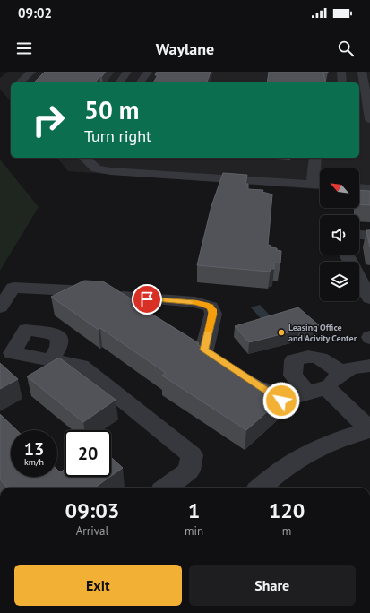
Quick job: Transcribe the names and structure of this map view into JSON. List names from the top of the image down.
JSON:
{
  "places": ["Leasing Office and Acivity Center"],
  "north": "top left",
  "page": {
    "status": "09:02",
    "header": "Waylane",
    "turn": ["50 m", "Turn right"],
    "speed": "13 km/h",
    "limit": "20",
    "eta": [
      "09:03",
      "Arrival",
      "1",
      "min",
      "120",
      "m"
    ],
    "buttons": ["Exit", "Share"]
  }
}
